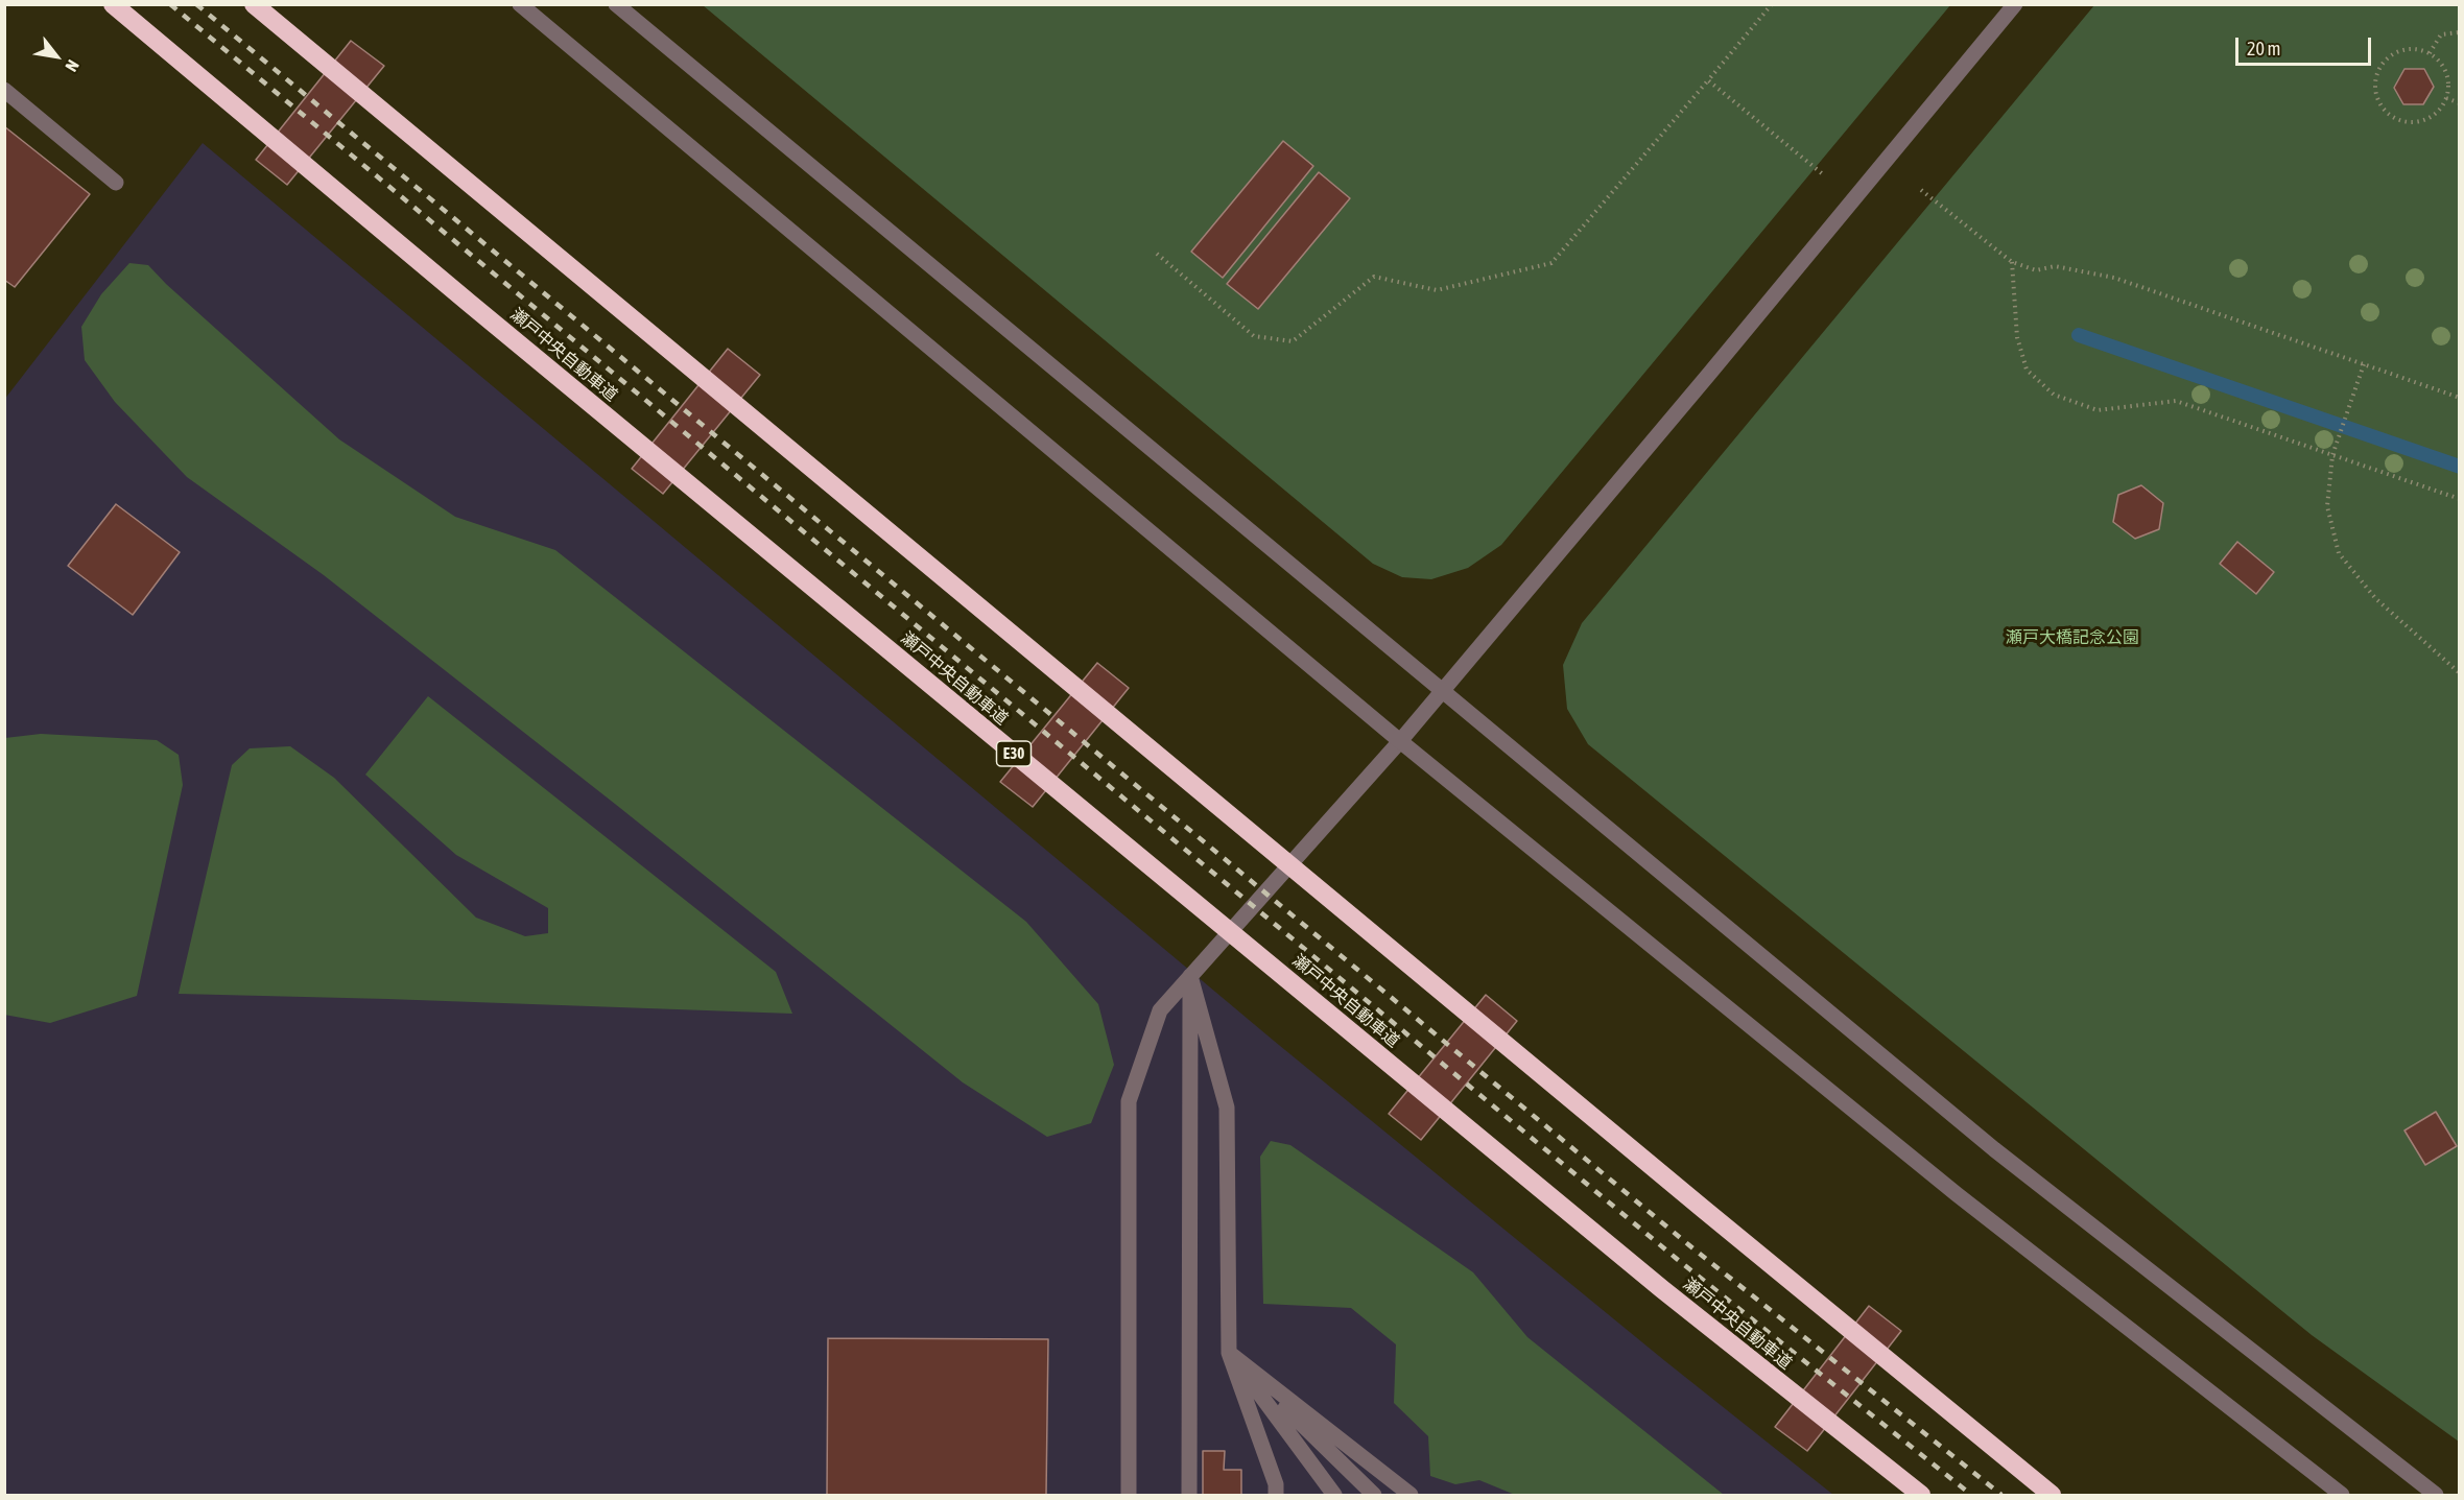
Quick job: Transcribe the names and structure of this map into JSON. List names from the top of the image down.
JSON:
{
  "streets": {
    "highway": ["瀬戸中央自動車道", "E30"]
  },
  "parks": ["瀬戸大橋記念公園"],
  "scale_bar": "20 m",
  "north": "bottom right"
}
